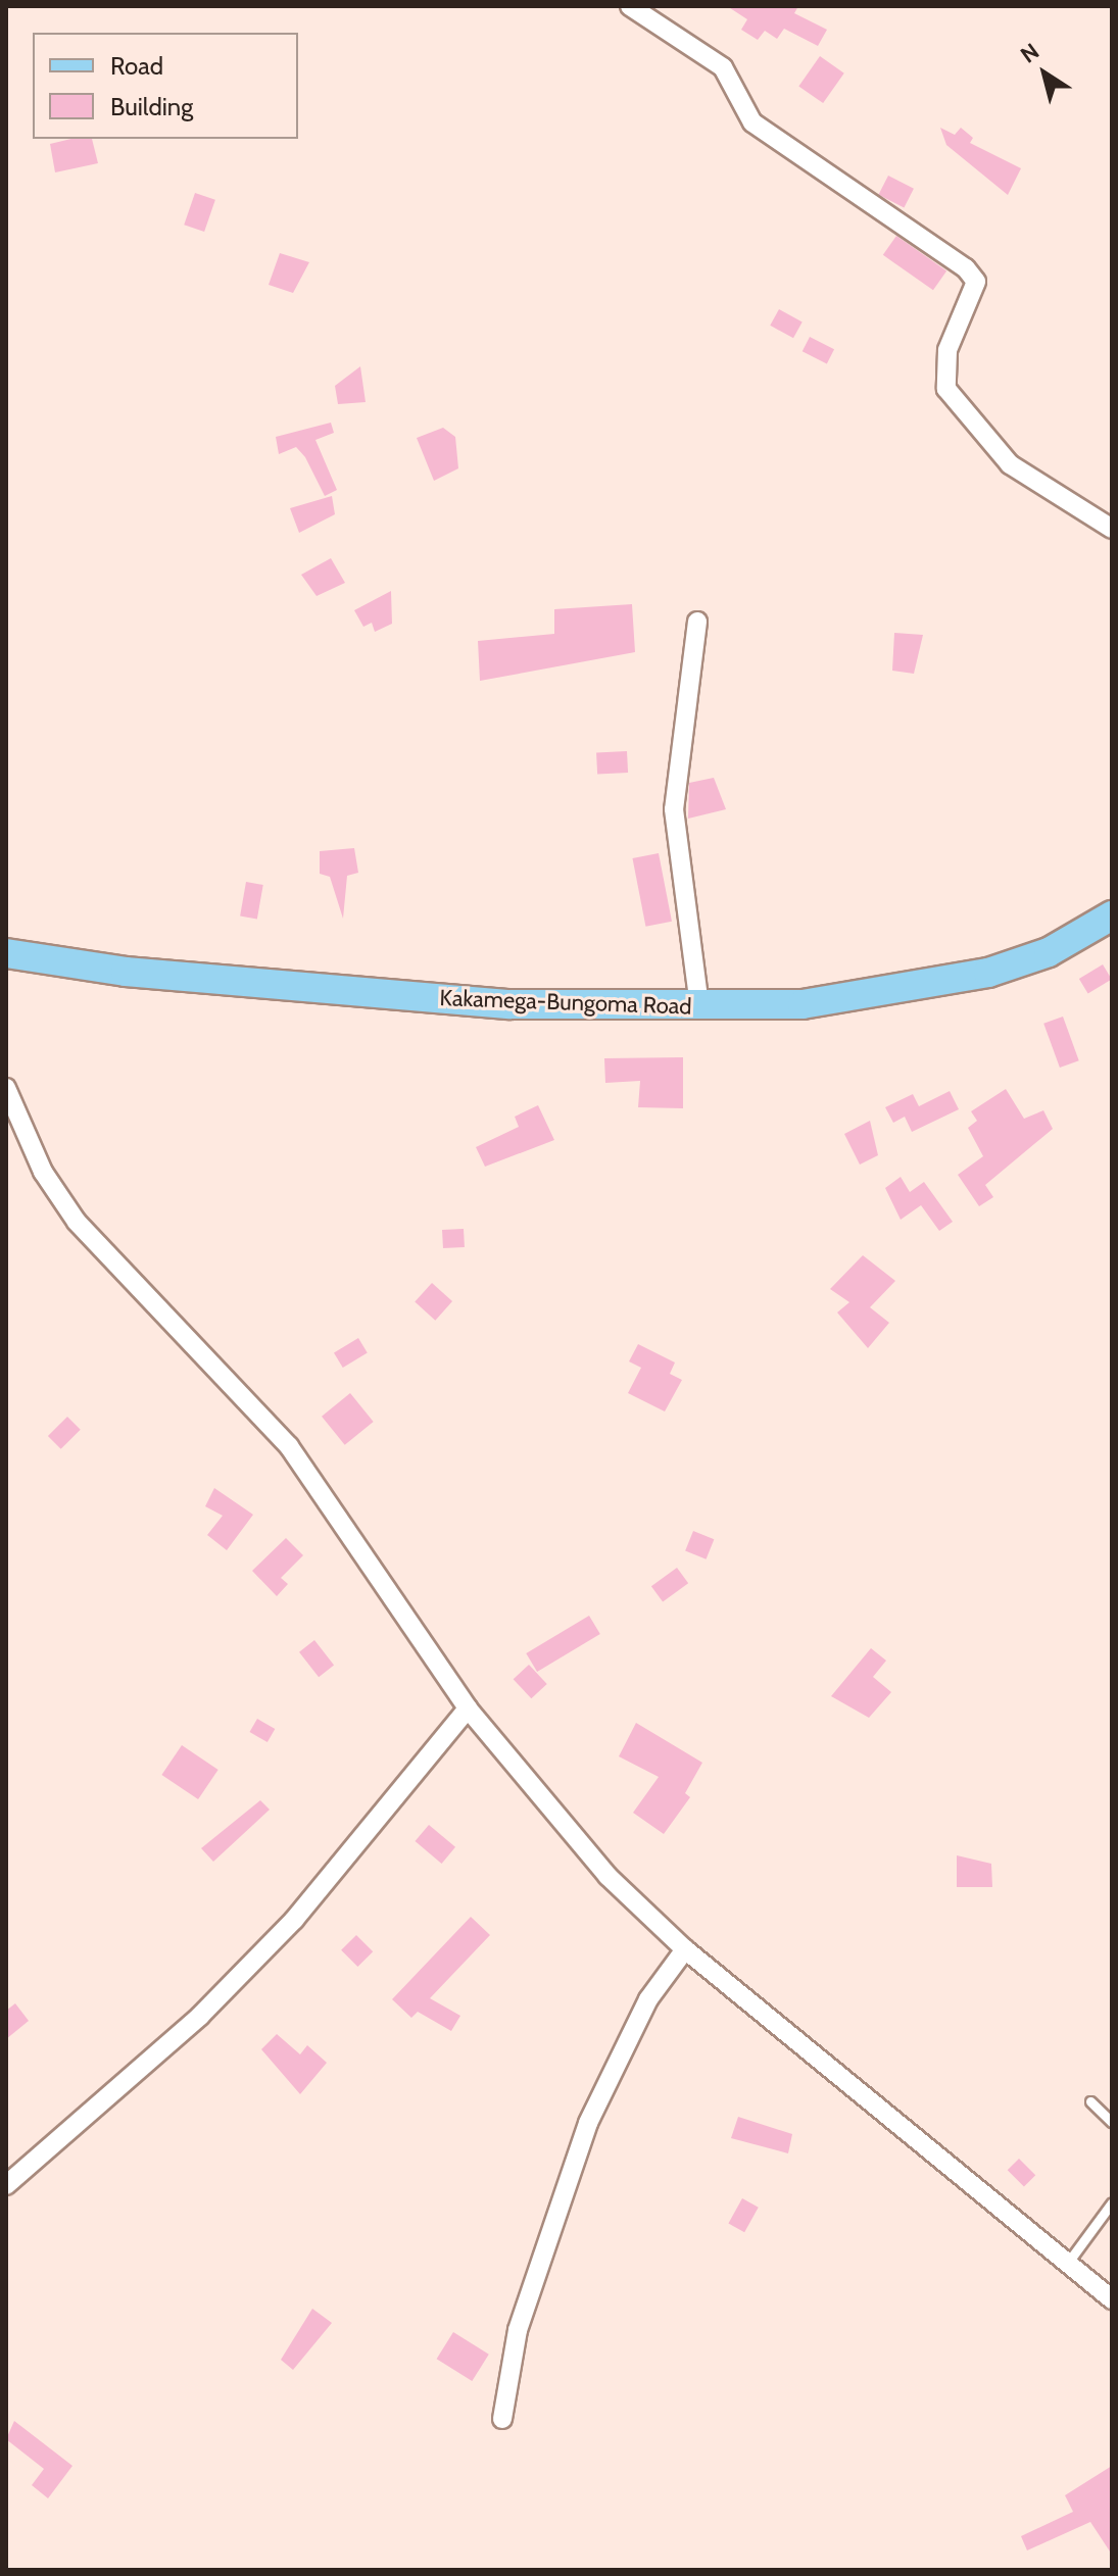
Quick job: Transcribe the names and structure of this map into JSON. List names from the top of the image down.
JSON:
{
  "streets": {
    "main road": ["Kakamega-Bungoma Road"]
  },
  "legend": ["Road", "Building"],
  "north": "top left"
}
